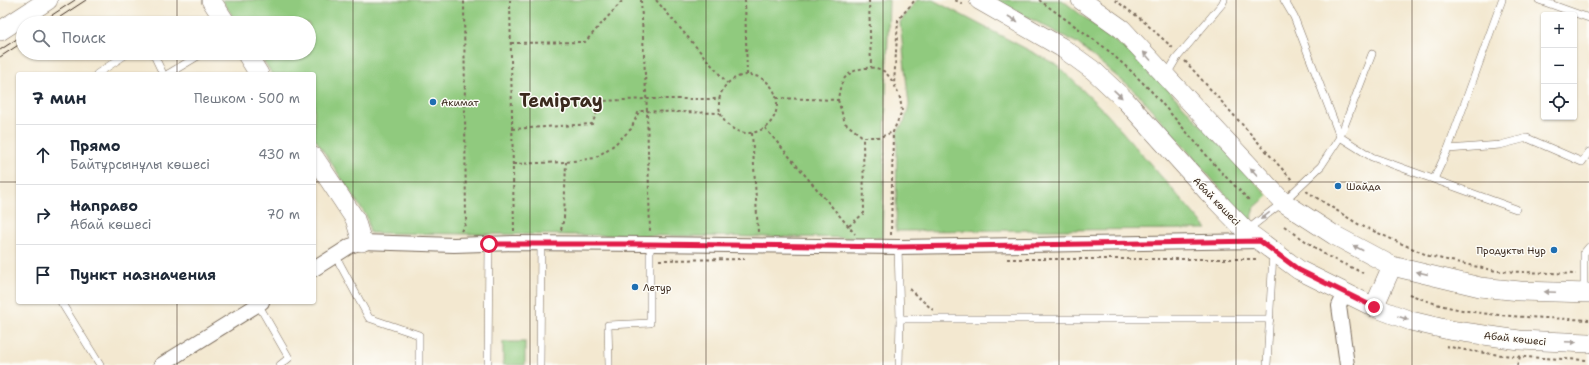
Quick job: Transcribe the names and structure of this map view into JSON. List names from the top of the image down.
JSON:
{
  "streets": {
    "street": ["Абай көшесі"]
  },
  "districts": ["Теміртау"],
  "places": [
    "Акимат",
    "Шайда",
    "Продукты Нур",
    "Летур"
  ],
  "page": {
    "map_buttons": ["+", "−"],
    "search": "Поиск",
    "heading": ["7 мин", "Пешком · 500 m"],
    "list": [
      ["Прямо", "Байтұрсынұлы көшесі", "430 m"],
      ["Направо", "Абай көшесі", "70 m"],
      "Пункт назначения"
    ]
  }
}
